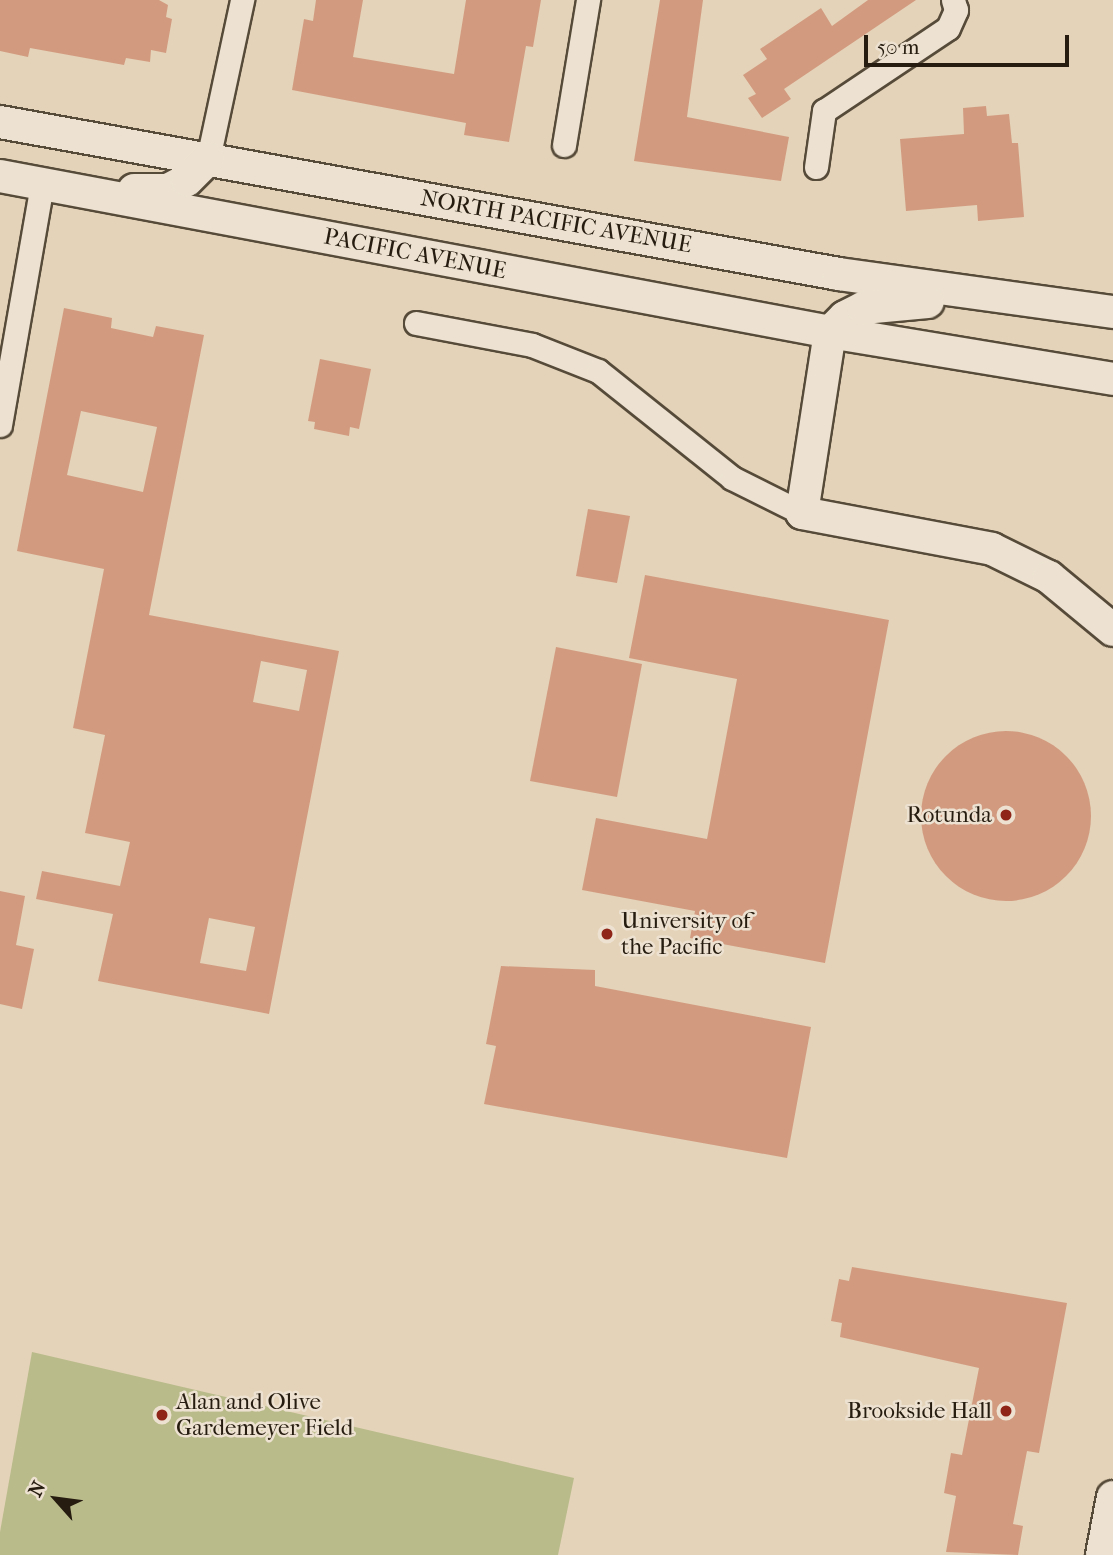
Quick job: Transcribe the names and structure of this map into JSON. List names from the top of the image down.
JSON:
{
  "streets": {
    "main road": ["NORTH PACIFIC AVENUE", "PACIFIC AVENUE"]
  },
  "places": [
    "Rotunda",
    "University of the Pacific",
    "Brookside Hall",
    "Alan and Olive Gardemeyer Field"
  ],
  "scale_bar": "50 m",
  "north": "top left"
}
